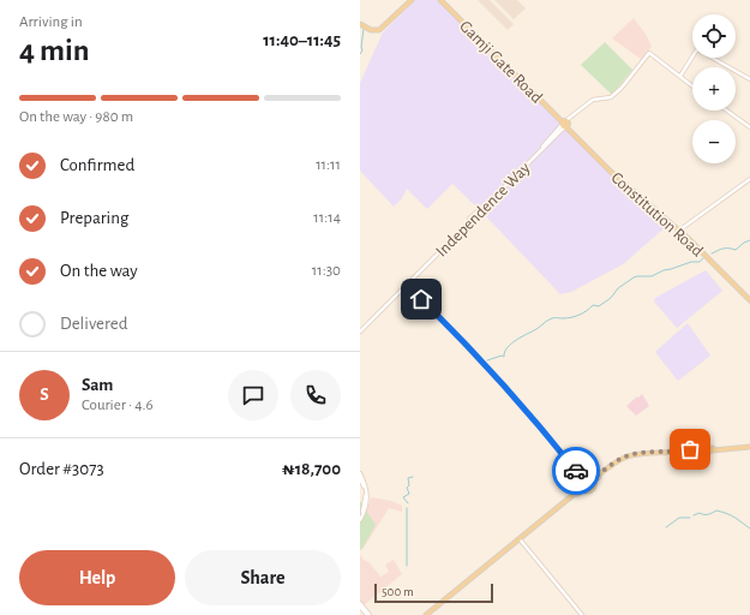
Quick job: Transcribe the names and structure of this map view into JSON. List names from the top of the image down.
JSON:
{
  "streets": {
    "main road": ["Gamji Gate Road", "Constitution Road"],
    "street": ["Independence Way"]
  },
  "crossings": [
    ["Gamji Gate Road", "Independence Way"],
    ["Gamji Gate Road", "Constitution Road"],
    ["Independence Way", "Constitution Road"]
  ],
  "scale_bar": "500 m",
  "page": {
    "heading": ["4 min", "Arriving in", "11:40–11:45"],
    "panel": [
      "Sam",
      "Courier · 4.6",
      "Order #3073",
      "₦18,700"
    ],
    "map_buttons": ["+", "−"],
    "bar": "On the way · 980 m",
    "list": [
      ["Confirmed", "11:11"],
      ["Preparing", "11:14"],
      ["On the way", "11:30"],
      "Delivered"
    ],
    "round": "S",
    "buttons": ["Help", "Share"],
    "scale": "500 m"
  }
}
